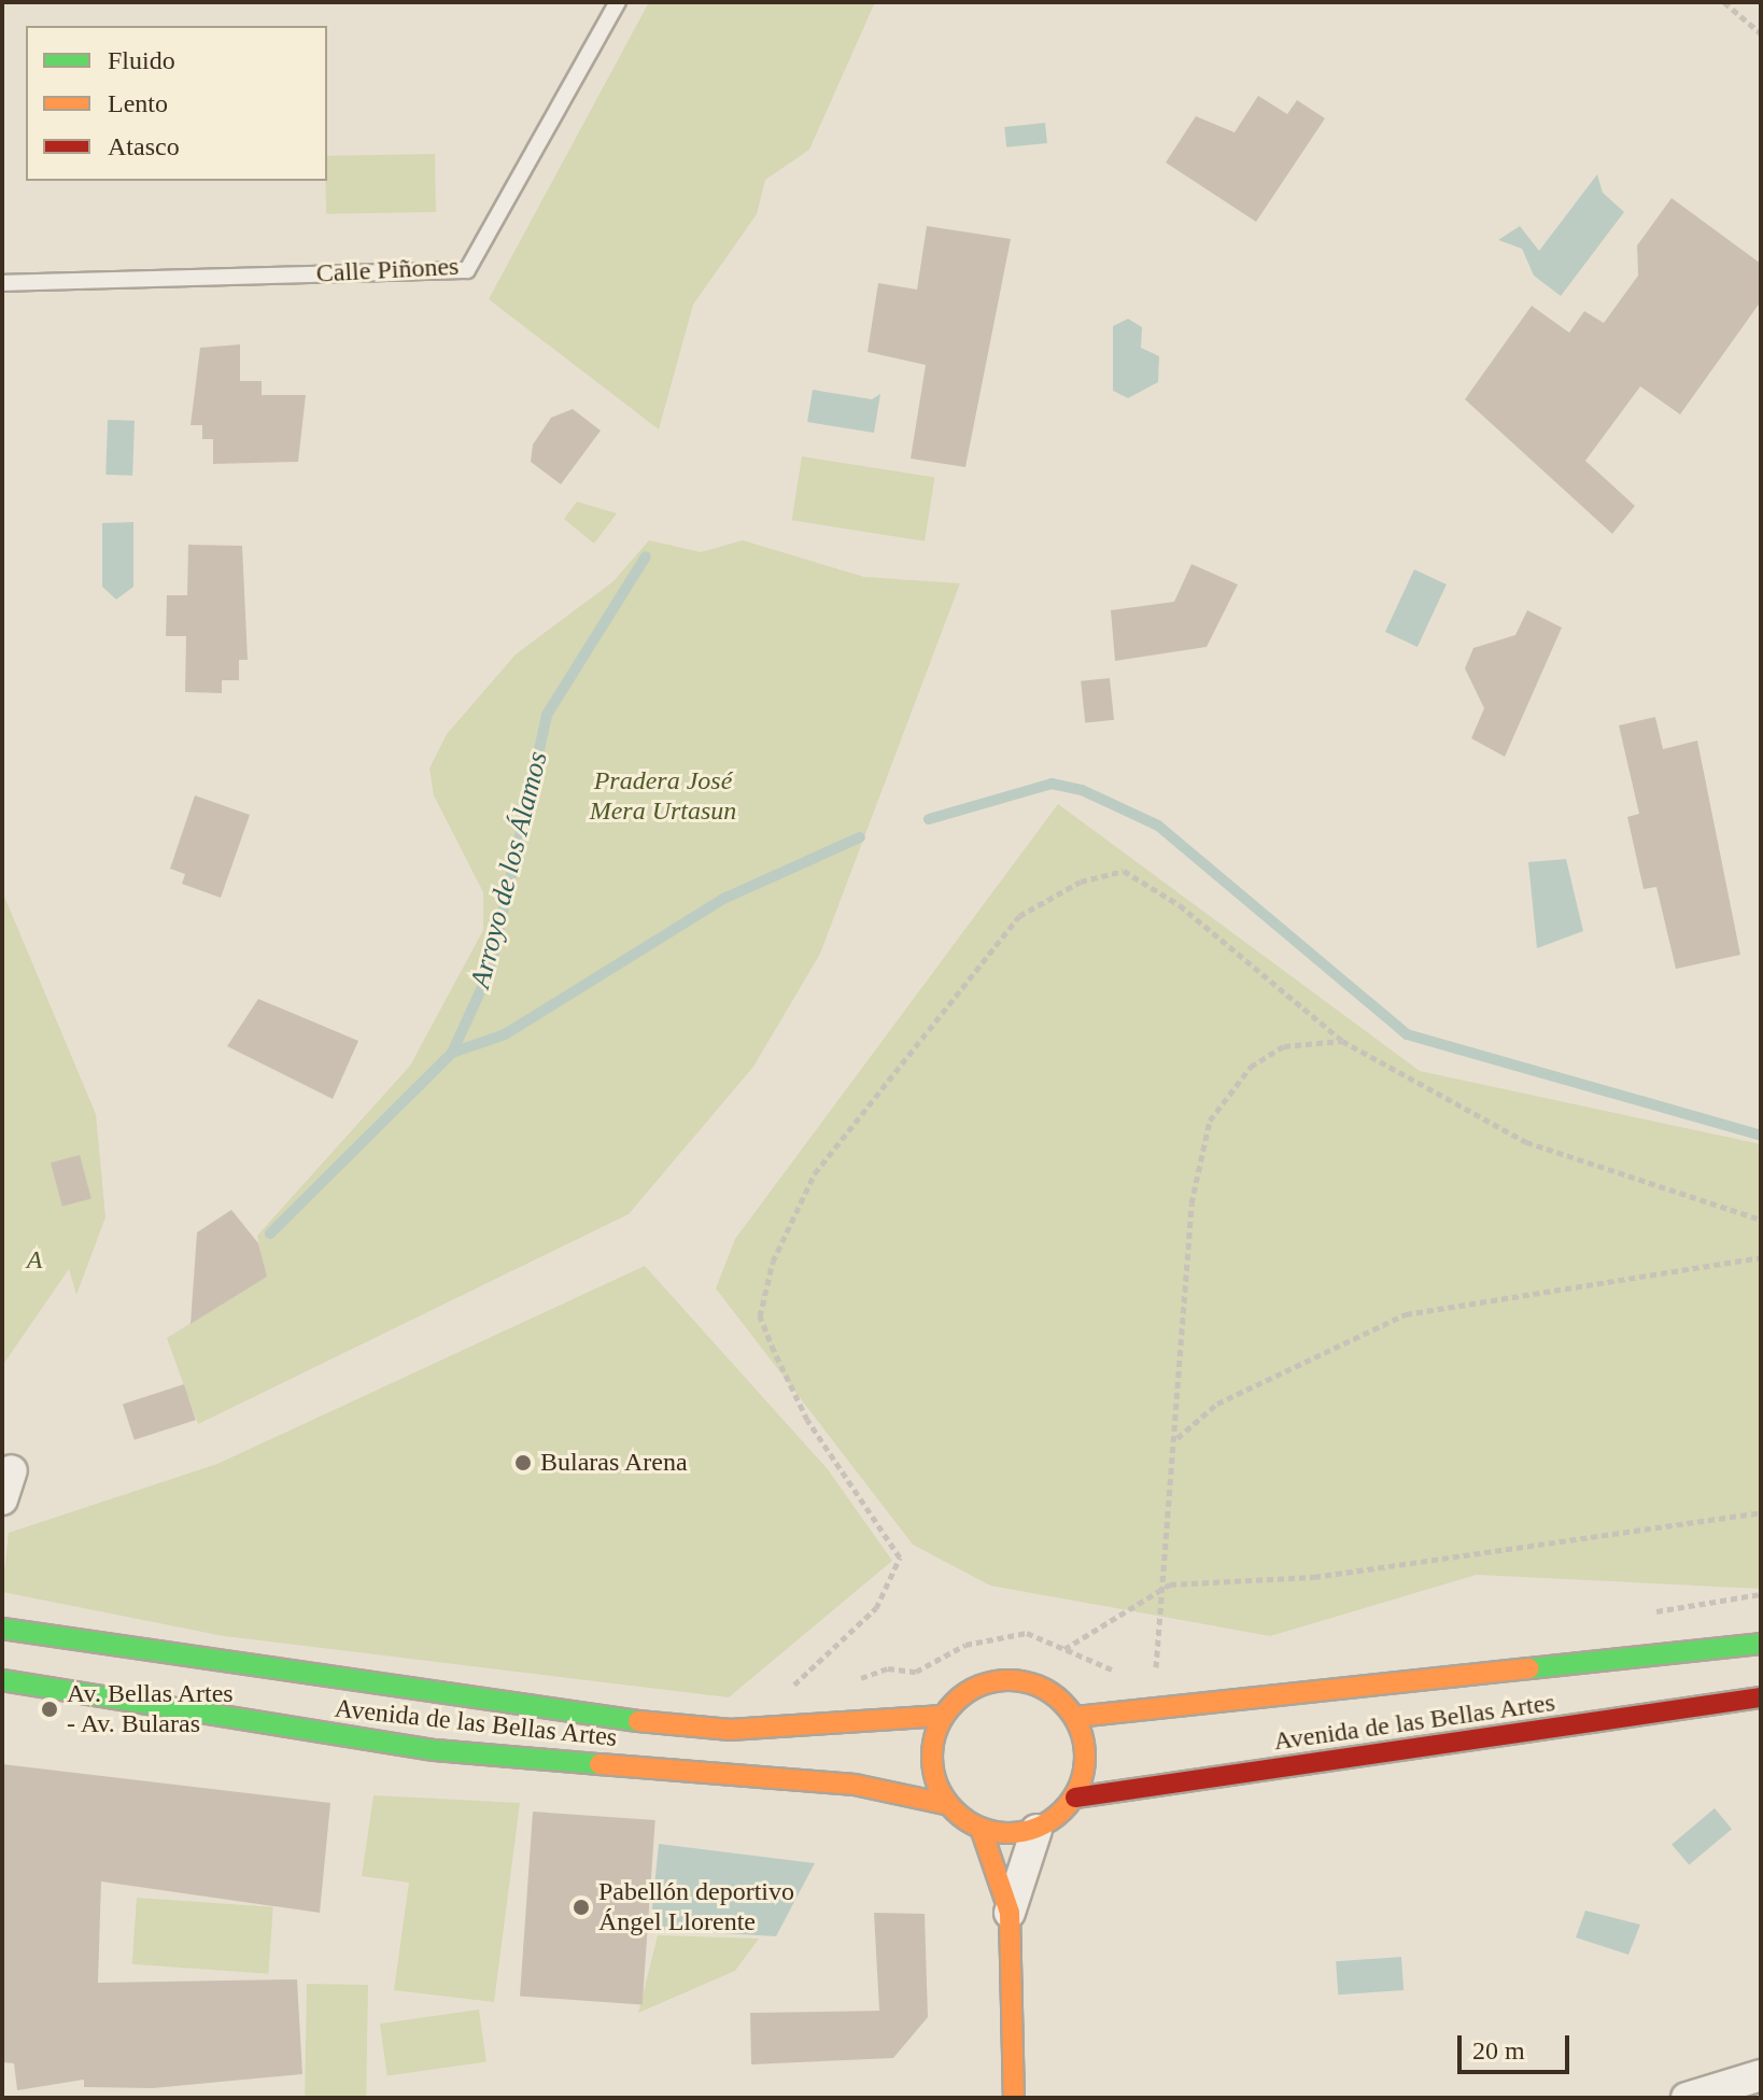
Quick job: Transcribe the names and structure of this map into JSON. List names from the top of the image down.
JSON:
{
  "streets": {
    "street": ["Avenida de las Bellas Artes"],
    "lane": ["Calle Piñones"]
  },
  "water": ["Arroyo de los Álamos"],
  "parks": ["Pradera José Mera Urtasun", "A"],
  "places": ["Bularas Arena", "Av. Bellas Artes - Av. Bularas", "Pabellón deportivo Ángel Llorente"],
  "legend": ["Fluido", "Lento", "Atasco"],
  "scale_bar": "20 m"
}
